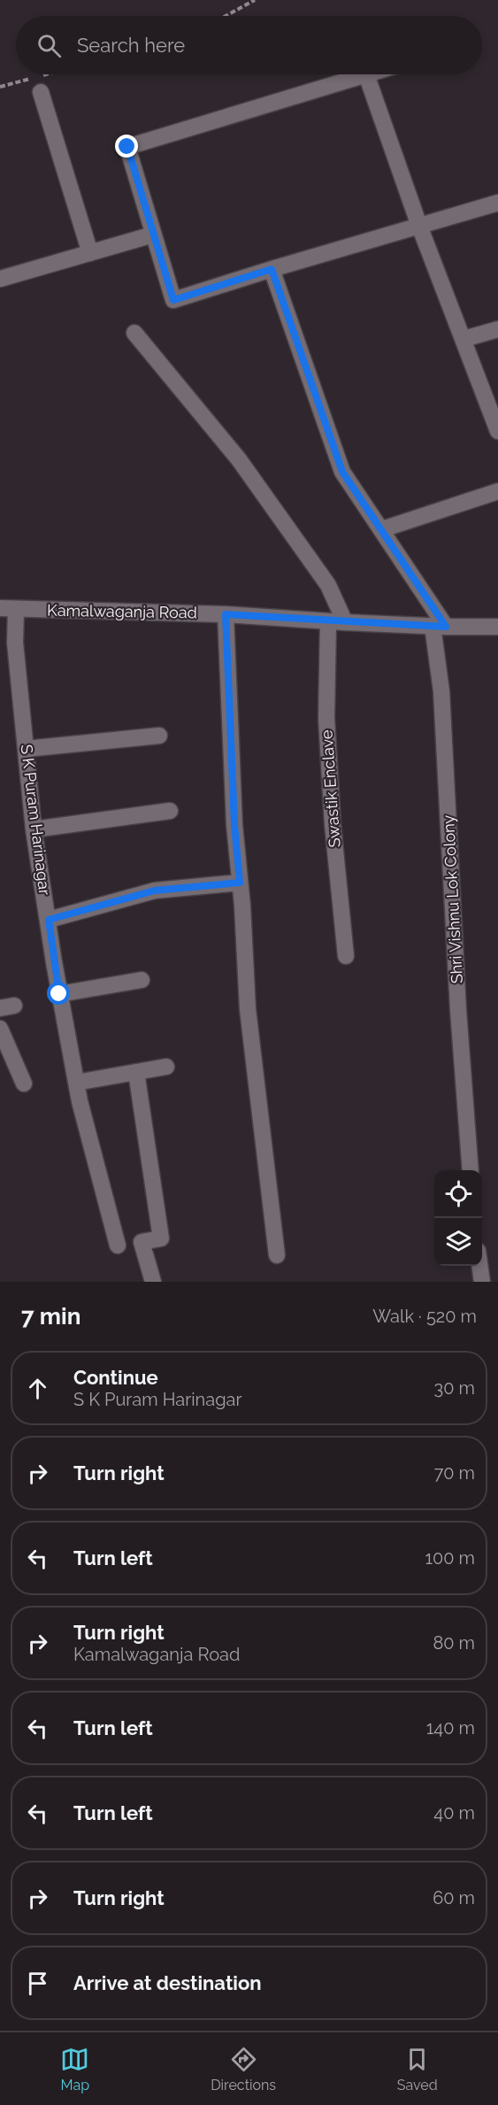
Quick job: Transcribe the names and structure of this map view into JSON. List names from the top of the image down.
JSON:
{
  "streets": {
    "street": [
      "Kamalwaganja Road",
      "Swastik Enclave",
      "S K Puram Harinagar",
      "Shri Vishnu Lok Colony"
    ]
  },
  "crossings": [
    ["Kamalwaganja Road", "Swastik Enclave"],
    ["Kamalwaganja Road", "S K Puram Harinagar"],
    ["Kamalwaganja Road", "Shri Vishnu Lok Colony"]
  ],
  "page": {
    "search": "Search here",
    "heading": ["7 min", "Walk · 520 m"],
    "list": [
      ["Continue", "S K Puram Harinagar", "30 m"],
      ["Turn right", "70 m"],
      ["Turn left", "100 m"],
      ["Turn right", "Kamalwaganja Road", "80 m"],
      ["Turn left", "140 m"],
      ["Turn left", "40 m"],
      ["Turn right", "60 m"],
      "Arrive at destination"
    ],
    "nav": ["Map", "Directions", "Saved"]
  }
}
